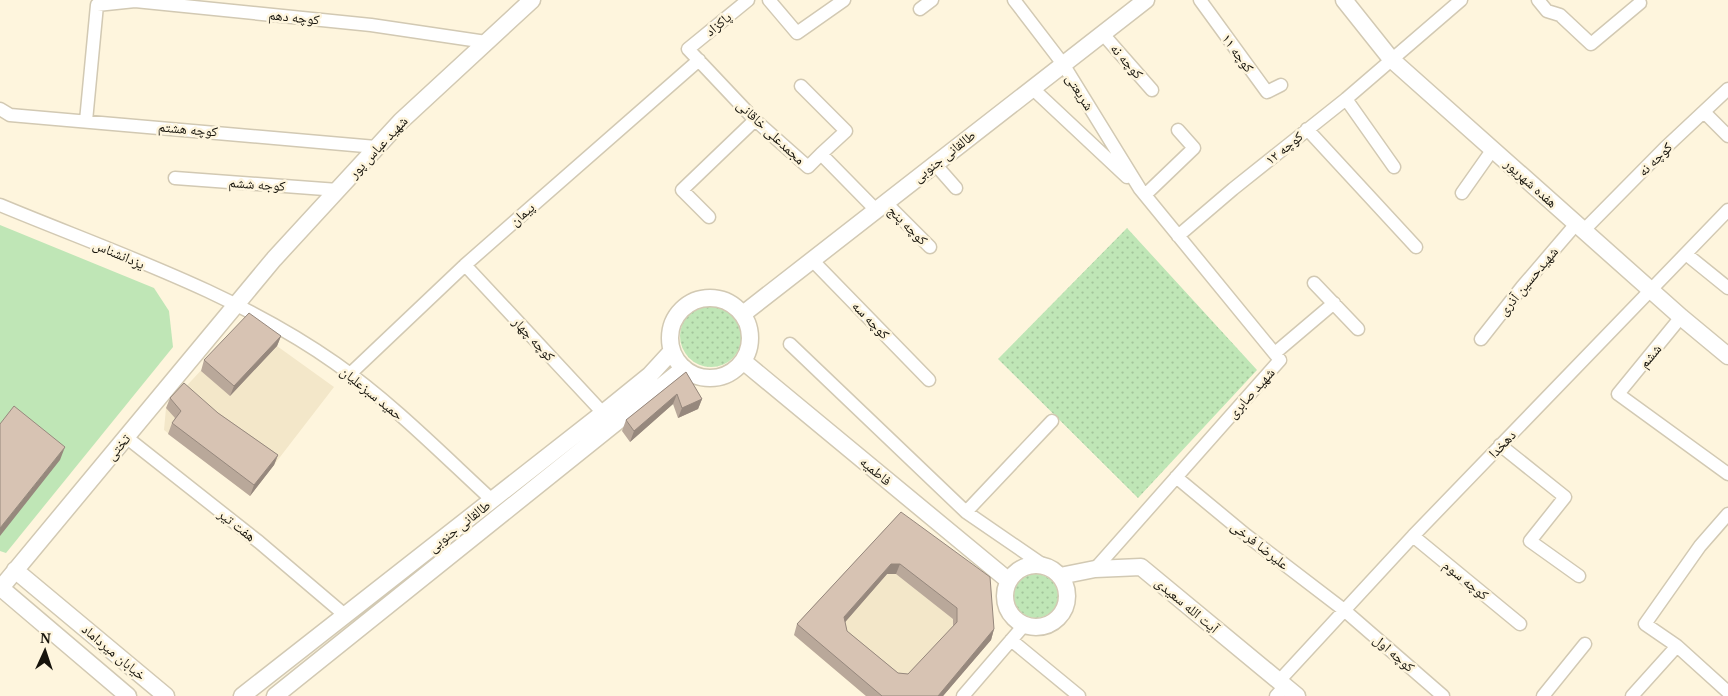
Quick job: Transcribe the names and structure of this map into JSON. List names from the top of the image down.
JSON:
{
  "streets": {
    "main road": [
      "شهید عباس پور",
      "طالقانی جنوبی",
      "هفده شهریور",
      "تختی",
      "فاطمیه",
      "آیت الله سعیدی",
      "خیابان میرداماد"
    ],
    "street": [
      "کوچه دهم",
      "پاکزاد",
      "کوچه ۱۱",
      "کوچه نه",
      "شریعتی",
      "کوچه هشتم",
      "مجمدعلی خاقانی",
      "کوچه ۱۲",
      "کوجه ششم",
      "پیمان",
      "کوچه پنج",
      "یزدانشناس",
      "شهیدحسین آذری",
      "کوچه سه",
      "کوچه چهار",
      "ششم",
      "حمید سبزعلیان",
      "شهید صابری",
      "دهخدا",
      "هفت تیر",
      "علیرضا فرخی",
      "کوچه سوم",
      "کوچه اول"
    ]
  },
  "crossings": [
    ["کوچه دهم", "کوچه هشتم"],
    ["کوچه دهم", "شهید عباس پور"],
    ["پاکزاد", "مجمدعلی خاقانی"],
    ["کوچه نه", "طالقانی جنوبی"],
    ["کوچه نه", "هفده شهریور"],
    ["کوچه نه", "شهیدحسین آذری"],
    ["شریعتی", "طالقانی جنوبی"],
    ["شریعتی", "شهید صابری"],
    ["کوچه هشتم", "شهید عباس پور"],
    ["مجمدعلی خاقانی", "طالقانی جنوبی"],
    ["مجمدعلی خاقانی", "پیمان"],
    ["مجمدعلی خاقانی", "کوچه پنج"],
    ["شهید عباس پور", "کوجه ششم"],
    ["شهید عباس پور", "یزدانشناس"],
    ["شهید عباس پور", "حمید سبزعلیان"],
    ["شهید عباس پور", "تختی"],
    ["کوچه ۱۲", "هفده شهریور"],
    ["کوچه ۱۲", "شهید صابری"],
    ["طالقانی جنوبی", "کوچه پنج"],
    ["طالقانی جنوبی", "کوچه سه"],
    ["طالقانی جنوبی", "کوچه چهار"],
    ["طالقانی جنوبی", "حمید سبزعلیان"],
    ["طالقانی جنوبی", "فاطمیه"],
    ["طالقانی جنوبی", "هفت تیر"],
    ["هفده شهریور", "شهیدحسین آذری"],
    ["هفده شهریور", "ششم"],
    ["هفده شهریور", "دهخدا"],
    ["پیمان", "کوچه چهار"],
    ["پیمان", "حمید سبزعلیان"],
    ["یزدانشناس", "حمید سبزعلیان"],
    ["یزدانشناس", "تختی"],
    ["حمید سبزعلیان", "تختی"],
    ["شهید صابری", "علیرضا فرخی"],
    ["شهید صابری", "آیت الله سعیدی"],
    ["دهخدا", "علیرضا فرخی"],
    ["دهخدا", "کوچه سوم"],
    ["دهخدا", "آیت الله سعیدی"],
    ["دهخدا", "کوچه اول"],
    ["تختی", "هفت تیر"],
    ["تختی", "خیابان میرداماد"],
    ["فاطمیه", "آیت الله سعیدی"],
    ["علیرضا فرخی", "کوچه اول"]
  ],
  "north": "top"
}
